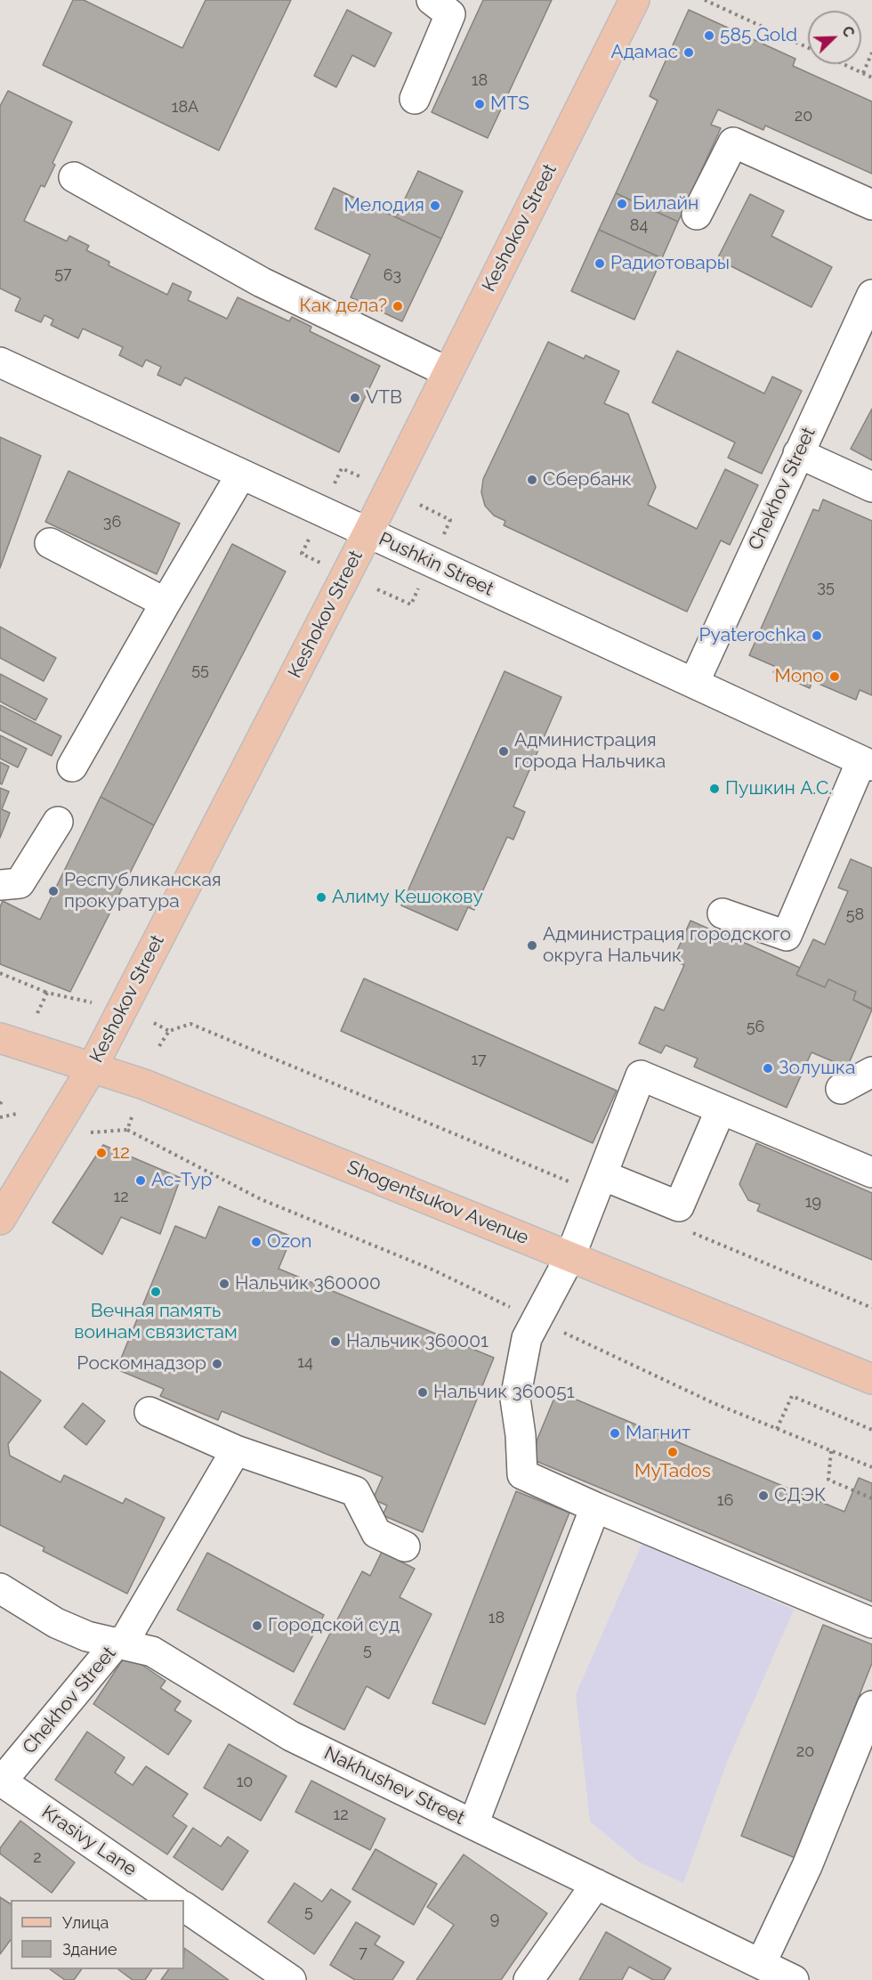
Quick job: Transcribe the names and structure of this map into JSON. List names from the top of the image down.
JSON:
{
  "streets": {
    "main road": ["Keshokov Street", "Shogentsukov Avenue"],
    "street": [
      "Chekhov Street",
      "Pushkin Street",
      "Nakhushev Street",
      "Krasivy Lane"
    ]
  },
  "crossings": [
    ["Keshokov Street", "Pushkin Street"],
    ["Keshokov Street", "Shogentsukov Avenue"],
    ["Chekhov Street", "Pushkin Street"],
    ["Chekhov Street", "Nakhushev Street"],
    ["Chekhov Street", "Krasivy Lane"]
  ],
  "places": [
    "585 Gold",
    "Адамас",
    "MTS",
    "Билайн",
    "Мелодия",
    "Радиотовары",
    "Как дела?",
    "VTB",
    "Сбербанк",
    "Pyaterochka",
    "Mono",
    "Администрация города Нальчика",
    "Пушкин А.С.",
    "Республиканская прокуратура",
    "Алиму Кешокову",
    "Администрация городского округа Нальчик",
    "Золушка",
    "12",
    "Ас-Тур",
    "Ozon",
    "Нальчик 360000",
    "Вечная память воинам связистам",
    "Нальчик 360001",
    "Роскомнадзор",
    "Нальчик 360051",
    "Магнит",
    "MyTados",
    "СДЭК",
    "Городской суд"
  ],
  "house_numbers": [
    "18",
    "18А",
    "20",
    "84",
    "57",
    "63",
    "36",
    "35",
    "55",
    "58",
    "56",
    "17",
    "12",
    "19",
    "14",
    "16",
    "18",
    "5",
    "20",
    "10",
    "12",
    "2",
    "5",
    "9",
    "7"
  ],
  "legend": ["Улица", "Здание"],
  "north": "top right"
}
